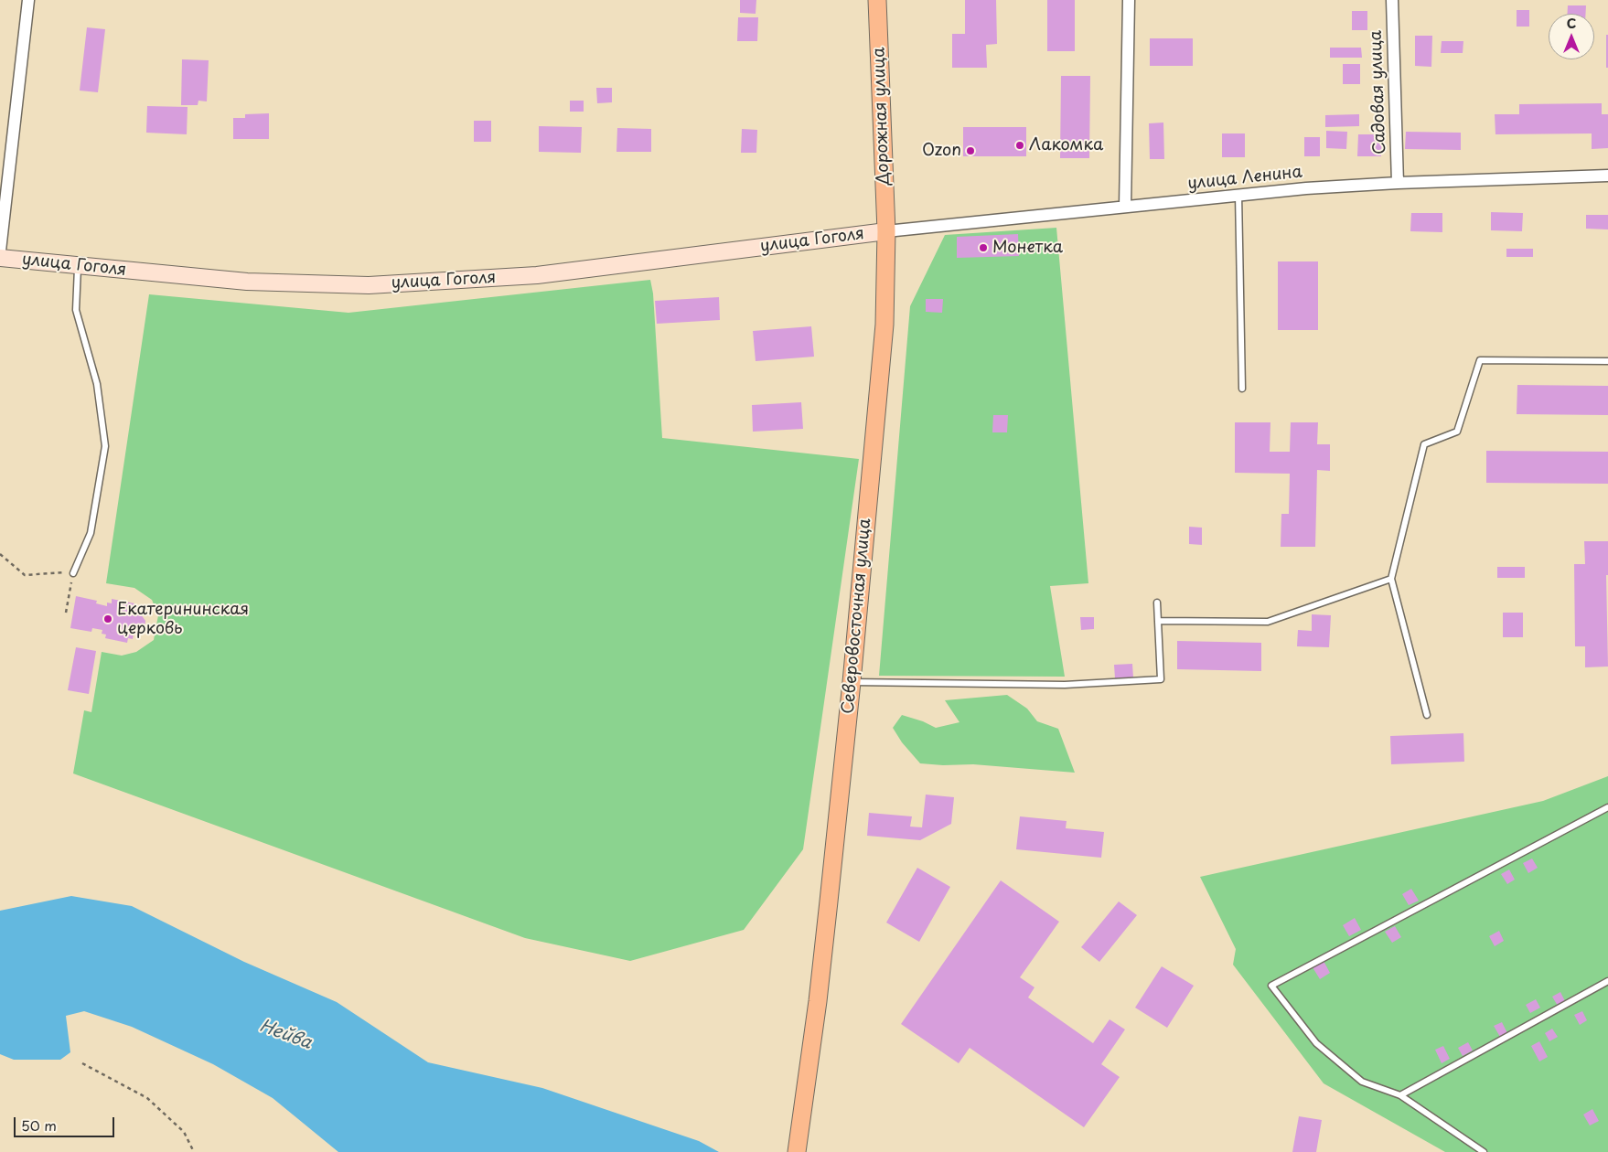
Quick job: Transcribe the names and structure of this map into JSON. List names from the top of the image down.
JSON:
{
  "streets": {
    "main road": ["Дорожная улица", "Северовосточная улица"],
    "street": ["Садовая улица", "улица Ленина", "улица Гоголя"]
  },
  "crossings": [
    ["Садовая улица", "улица Ленина"],
    ["Дорожная улица", "улица Ленина"],
    ["Дорожная улица", "улица Гоголя"],
    ["Дорожная улица", "Северовосточная улица"],
    ["улица Ленина", "улица Гоголя"],
    ["улица Ленина", "Северовосточная улица"],
    ["улица Гоголя", "Северовосточная улица"]
  ],
  "water": ["Нейва"],
  "places": [
    "Лакомка",
    "Ozon",
    "Монетка",
    "Екатерининская церковь"
  ],
  "scale_bar": "50 m",
  "north": "top"
}
